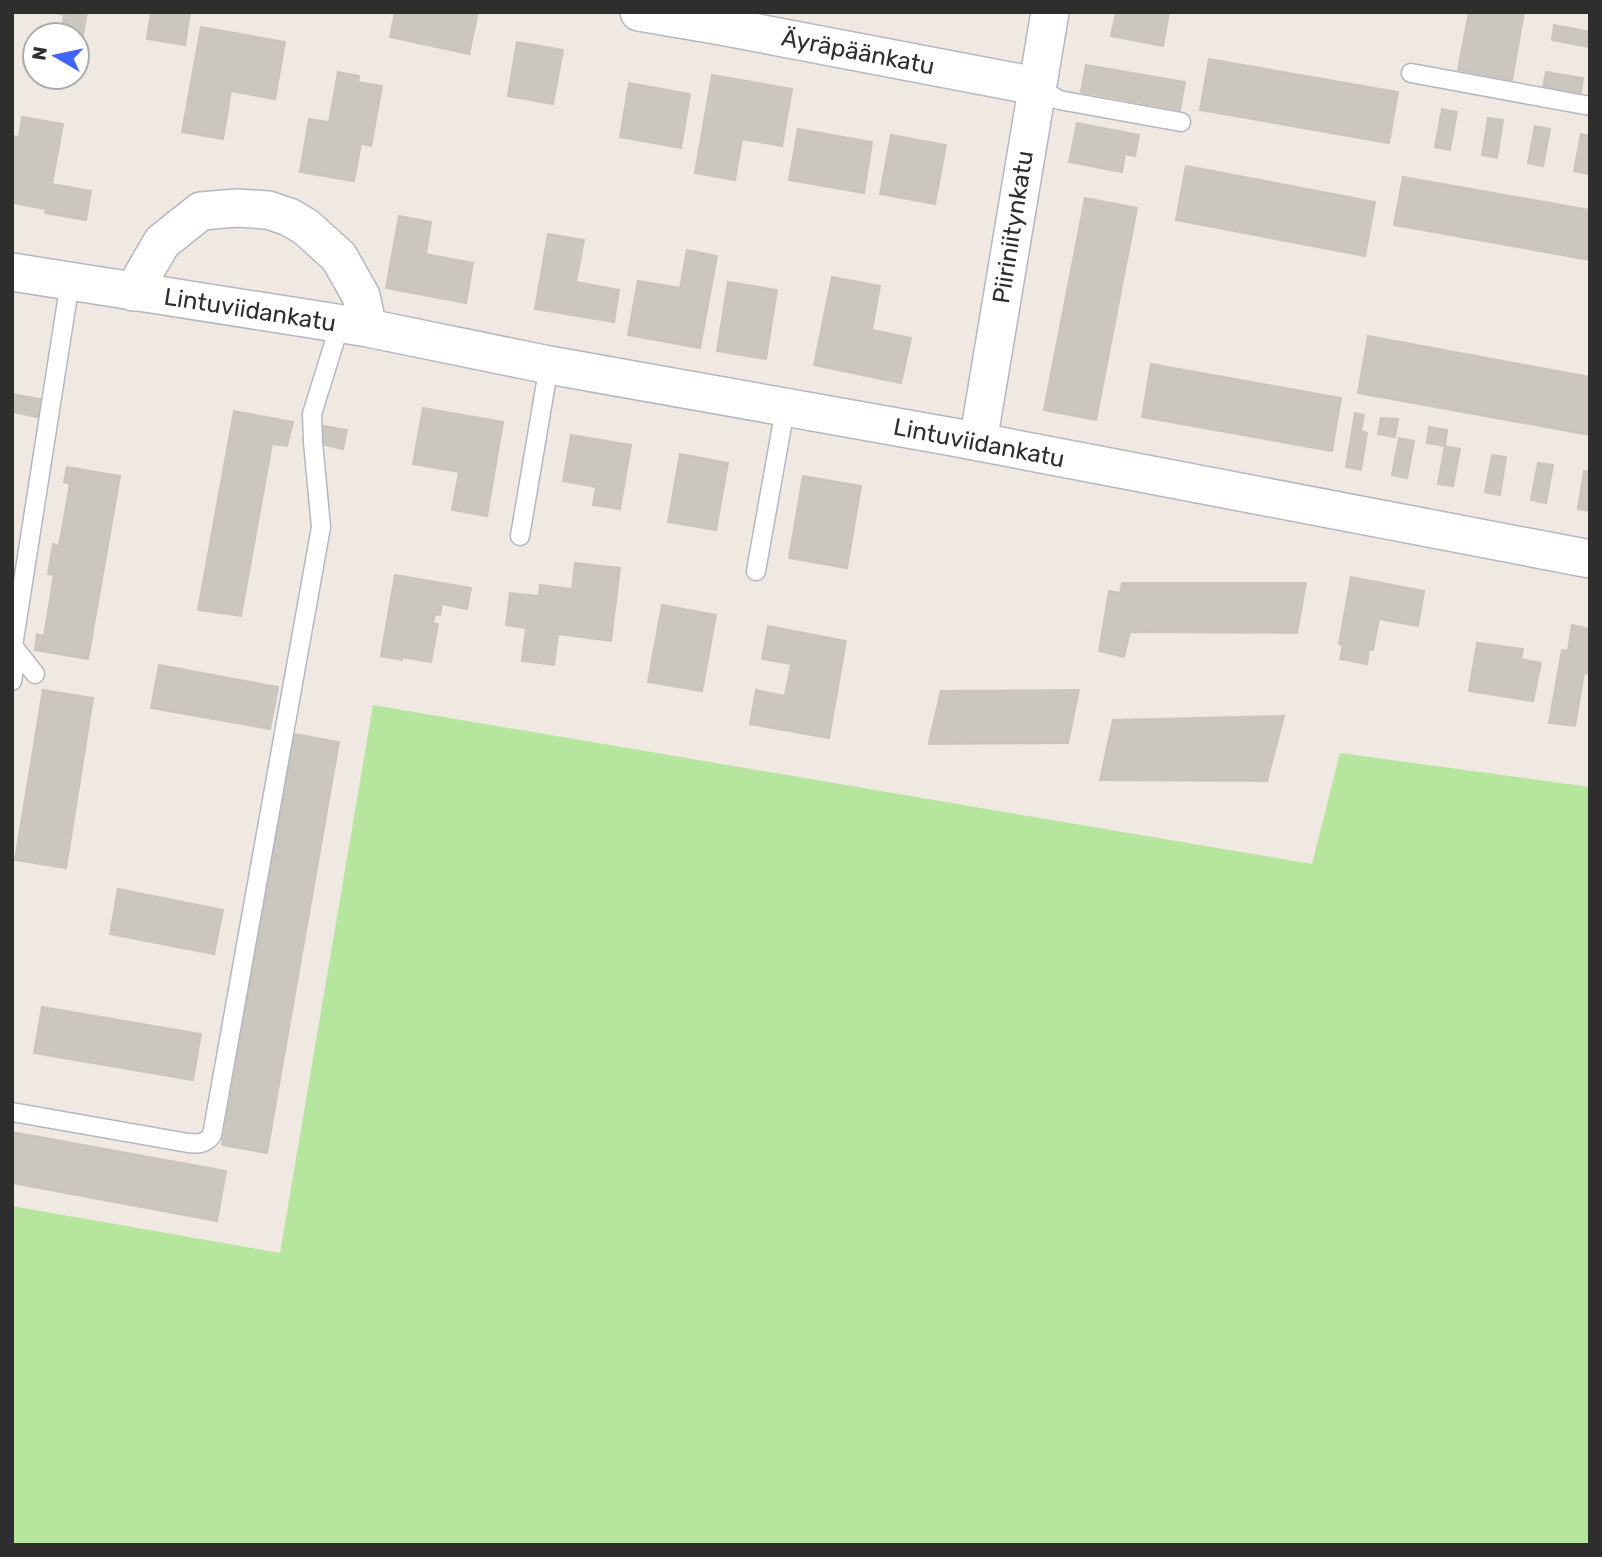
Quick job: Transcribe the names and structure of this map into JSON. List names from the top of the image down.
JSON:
{
  "streets": {
    "street": ["Äyräpäänkatu", "Piiriniitynkatu", "Lintuviidankatu"]
  },
  "crossings": [
    ["Äyräpäänkatu", "Piiriniitynkatu"],
    ["Piiriniitynkatu", "Lintuviidankatu"]
  ],
  "north": "left"
}
